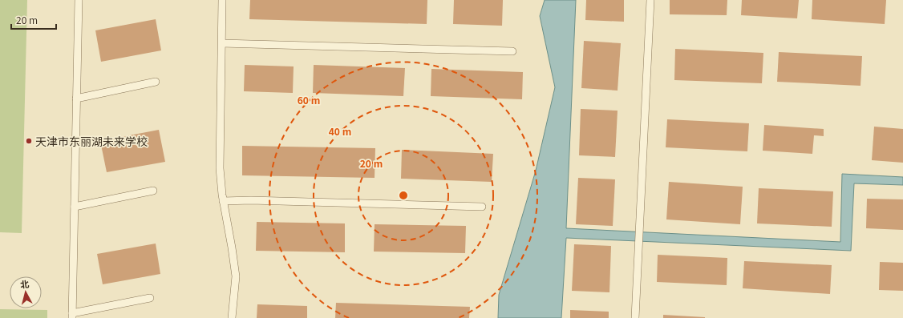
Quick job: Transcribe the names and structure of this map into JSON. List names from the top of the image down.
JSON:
{
  "places": ["天津市东丽湖未来学校"],
  "scale_bar": "20 m",
  "north": "top",
  "rings": ["60 m", "40 m", "20 m"]
}
